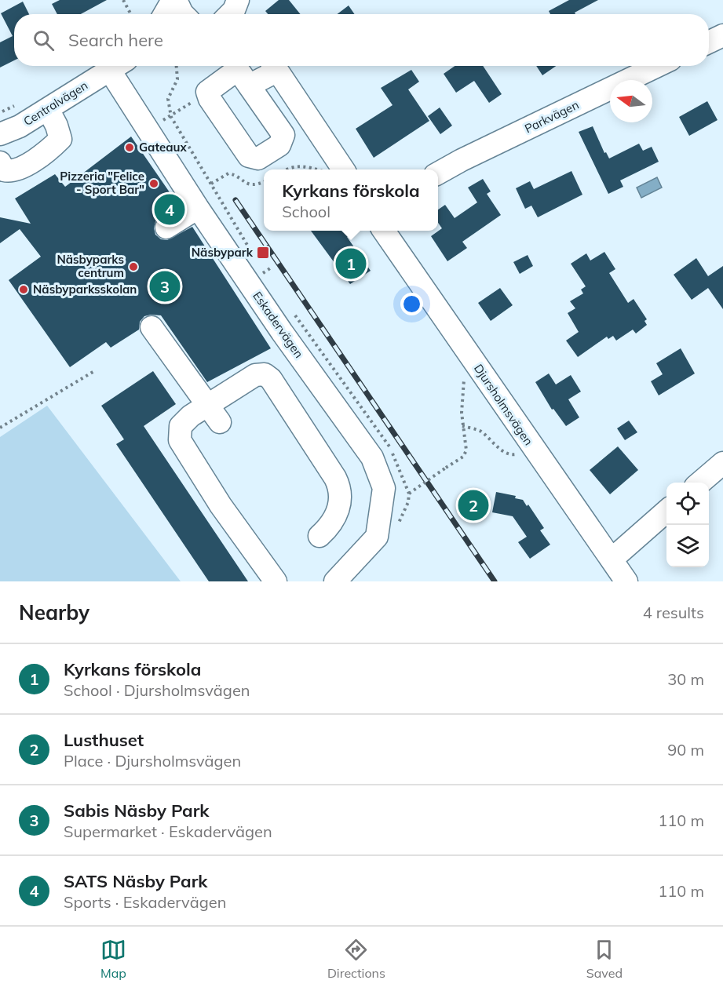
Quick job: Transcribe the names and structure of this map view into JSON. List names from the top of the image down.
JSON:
{
  "streets": {
    "street": [
      "Centralvägen",
      "Parkvägen",
      "Eskadervägen",
      "Djursholmsvägen"
    ]
  },
  "places": {
    "other": [
      "Gateaux",
      "Pizzeria \"Felice - Sport Bar\"",
      "Näsbyparks centrum",
      "Näsbyparksskolan"
    ],
    "transit": ["Näsbypark"]
  },
  "north": "left",
  "page": {
    "search": "Search here",
    "popup": ["Kyrkans förskola", "School"],
    "pins": [
      "4",
      "1",
      "3",
      "2"
    ],
    "heading": ["Nearby", "4 results"],
    "list": [
      {
        "mark": "1",
        "name": "Kyrkans förskola",
        "note": "School · Djursholmsvägen",
        "value": "30 m"
      },
      {
        "mark": "2",
        "name": "Lusthuset",
        "note": "Place · Djursholmsvägen",
        "value": "90 m"
      },
      {
        "mark": "3",
        "name": "Sabis Näsby Park",
        "note": "Supermarket · Eskadervägen",
        "value": "110 m"
      },
      {
        "mark": "4",
        "name": "SATS Näsby Park",
        "note": "Sports · Eskadervägen",
        "value": "110 m"
      }
    ],
    "nav": ["Map", "Directions", "Saved"]
  }
}
